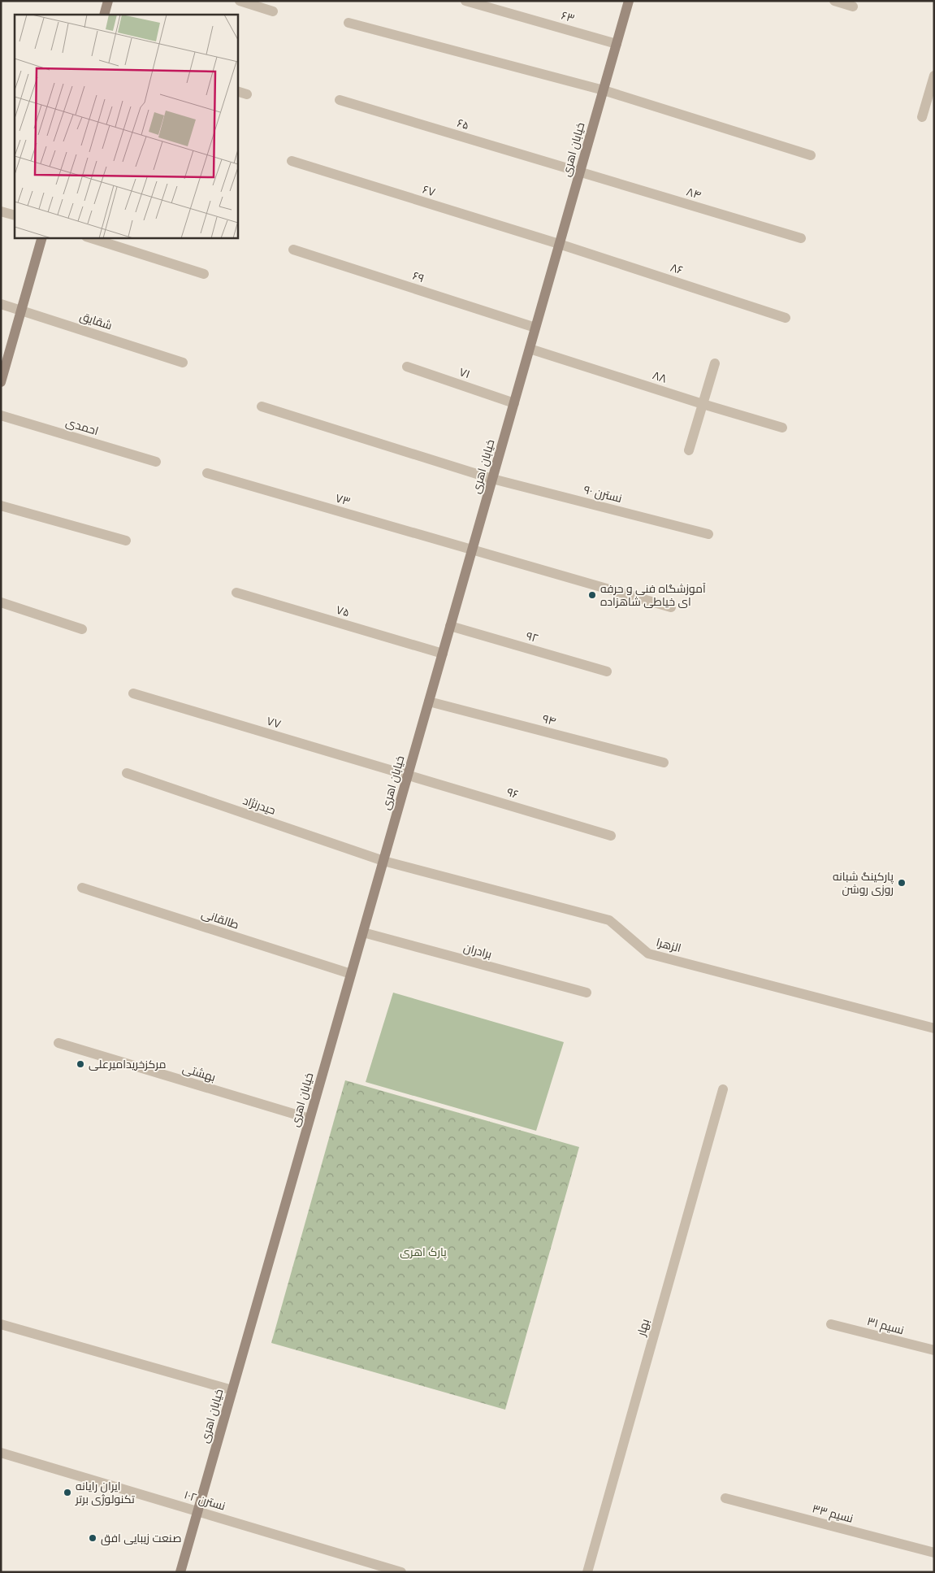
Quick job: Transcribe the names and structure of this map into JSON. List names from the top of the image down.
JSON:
{
  "streets": {
    "street": [
      "۶۳",
      "۶۵",
      "خیابان اهری",
      "۶۷",
      "۸۴",
      "۸۶",
      "۶۹",
      "شقایق",
      "۷۱",
      "۸۸",
      "احمدی",
      "نسترن ۹۰",
      "۷۳",
      "۷۵",
      "۹۲",
      "۹۴",
      "۷۷",
      "۹۶",
      "حیدرنژاد",
      "طالقانی",
      "الزهرا",
      "برادران",
      "بهشتی",
      "نسیم ۳۱",
      "بهار",
      "نسترن ۱۰۲",
      "نسیم ۳۳"
    ]
  },
  "crossings": [
    ["۶۳", "خیابان اهری"],
    ["۶۵", "خیابان اهری"],
    ["۶۵", "۸۴"],
    ["خیابان اهری", "۶۷"],
    ["خیابان اهری", "۸۴"],
    ["خیابان اهری", "۸۶"],
    ["خیابان اهری", "۶۹"],
    ["خیابان اهری", "۷۱"],
    ["خیابان اهری", "۸۸"],
    ["خیابان اهری", "نسترن ۹۰"],
    ["خیابان اهری", "۷۳"],
    ["خیابان اهری", "۷۵"],
    ["خیابان اهری", "۹۲"],
    ["خیابان اهری", "۹۴"],
    ["خیابان اهری", "۷۷"],
    ["خیابان اهری", "۹۶"],
    ["خیابان اهری", "حیدرنژاد"],
    ["خیابان اهری", "طالقانی"],
    ["خیابان اهری", "الزهرا"],
    ["خیابان اهری", "برادران"],
    ["خیابان اهری", "بهشتی"],
    ["خیابان اهری", "نسترن ۱۰۲"],
    ["۶۷", "۸۶"],
    ["۷۷", "۹۶"],
    ["حیدرنژاد", "الزهرا"]
  ],
  "parks": ["پارک اهری"],
  "places": [
    "آموزشگاه فنی و حرفه ای خیاطی شاهزاده",
    "پارکینگ شبانه روزی روشن",
    "مرکزخریدامیرعلی",
    "ایران رایانه تکنولوژی برتر",
    "صنعت زیبایی افق"
  ]
}
